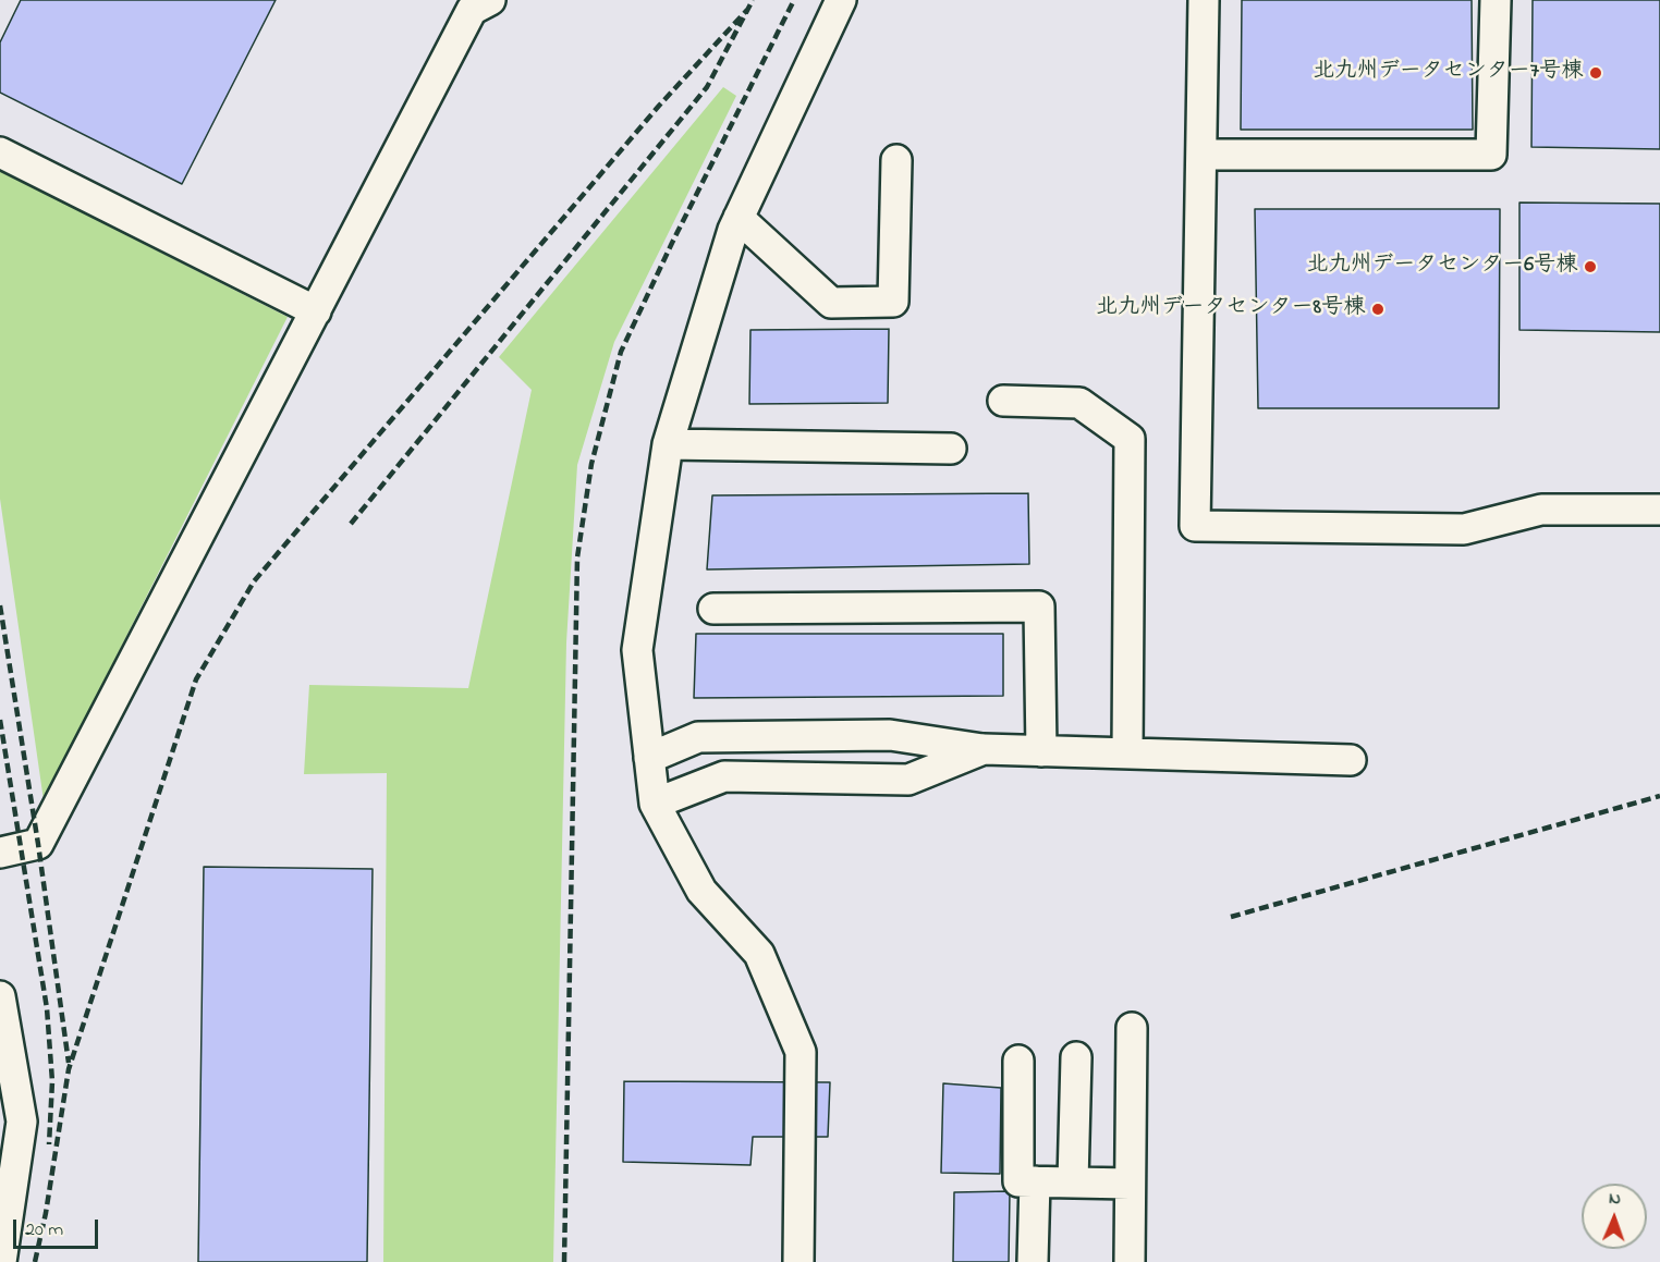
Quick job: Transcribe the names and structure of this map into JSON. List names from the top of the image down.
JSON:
{
  "places": ["北九州データセンター7号棟", "北九州データセンター6号棟", "北九州データセンター8号棟"],
  "scale_bar": "20 m",
  "north": "top"
}
